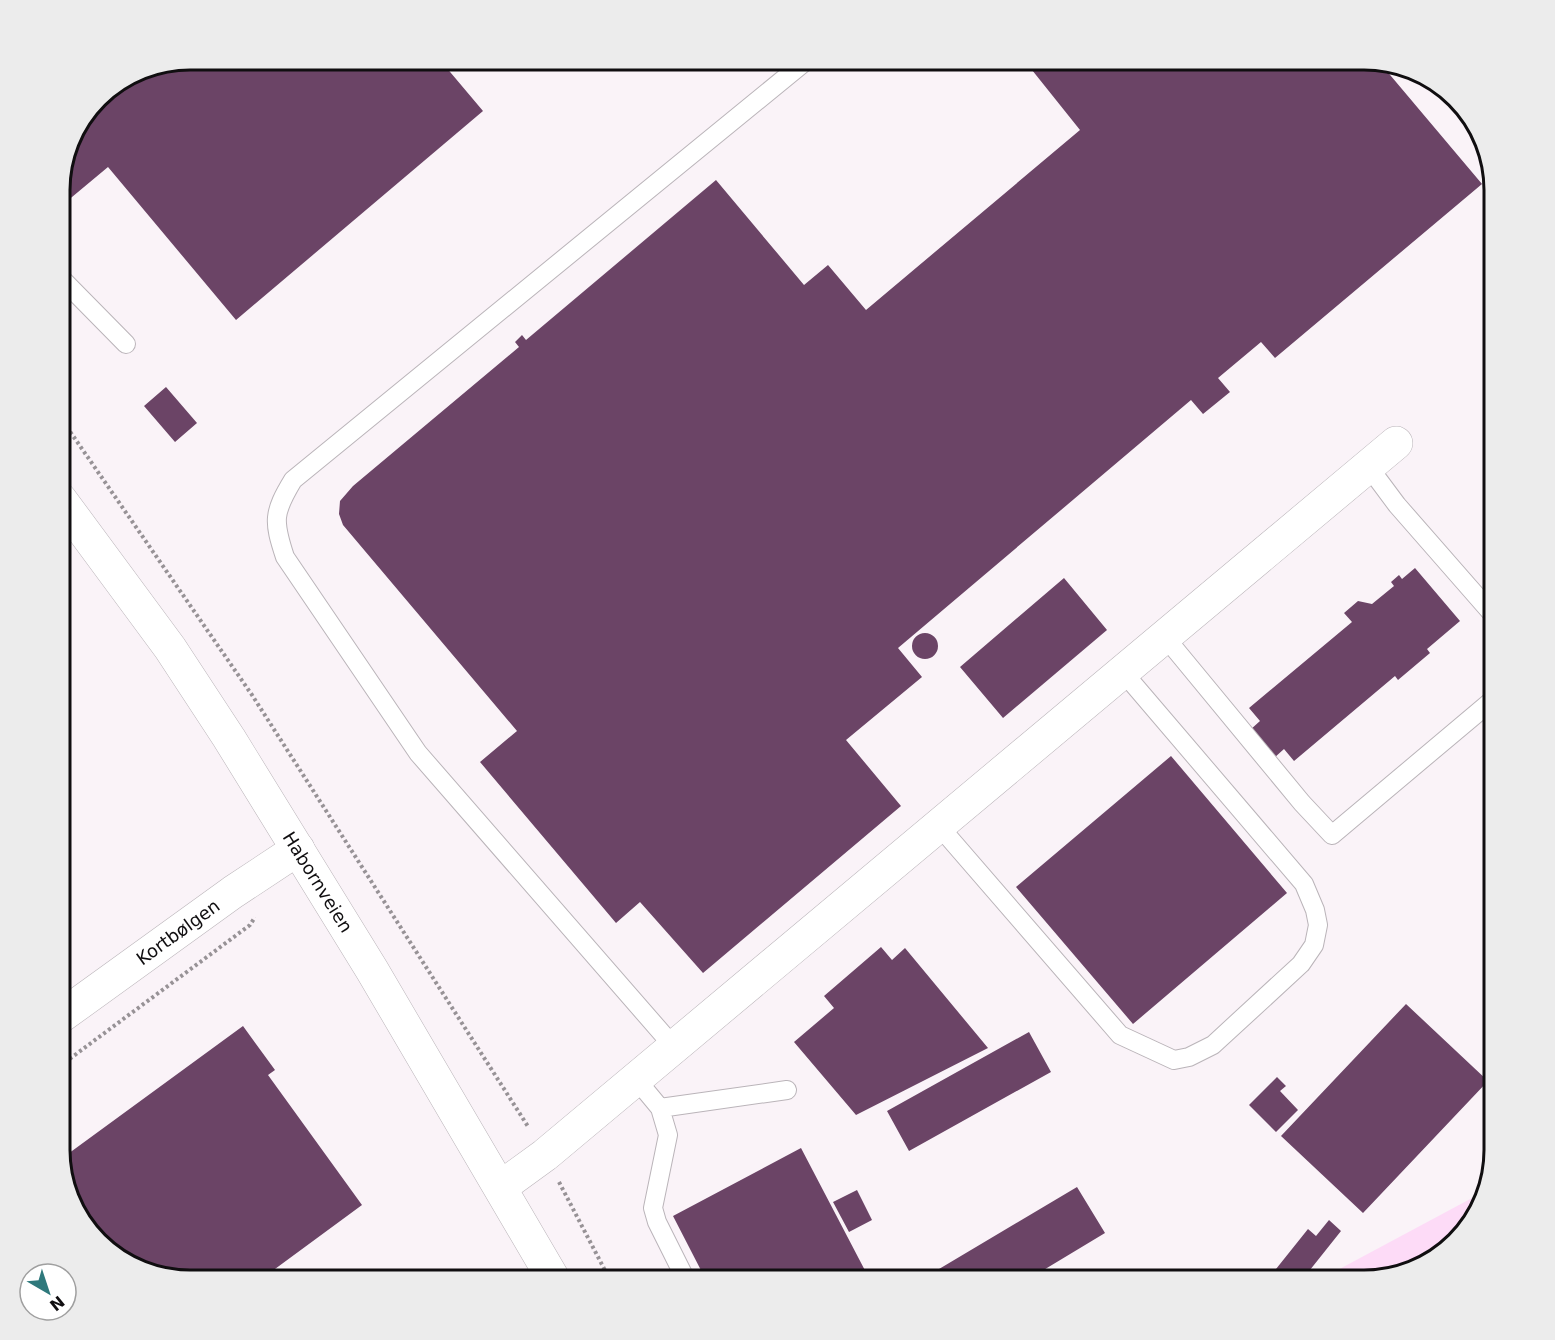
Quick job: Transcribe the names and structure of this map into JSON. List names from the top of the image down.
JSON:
{
  "streets": {
    "main road": ["Habornveien", "Kortbølgen"]
  },
  "crossings": [
    ["Habornveien", "Kortbølgen"]
  ],
  "north": "bottom right"
}
